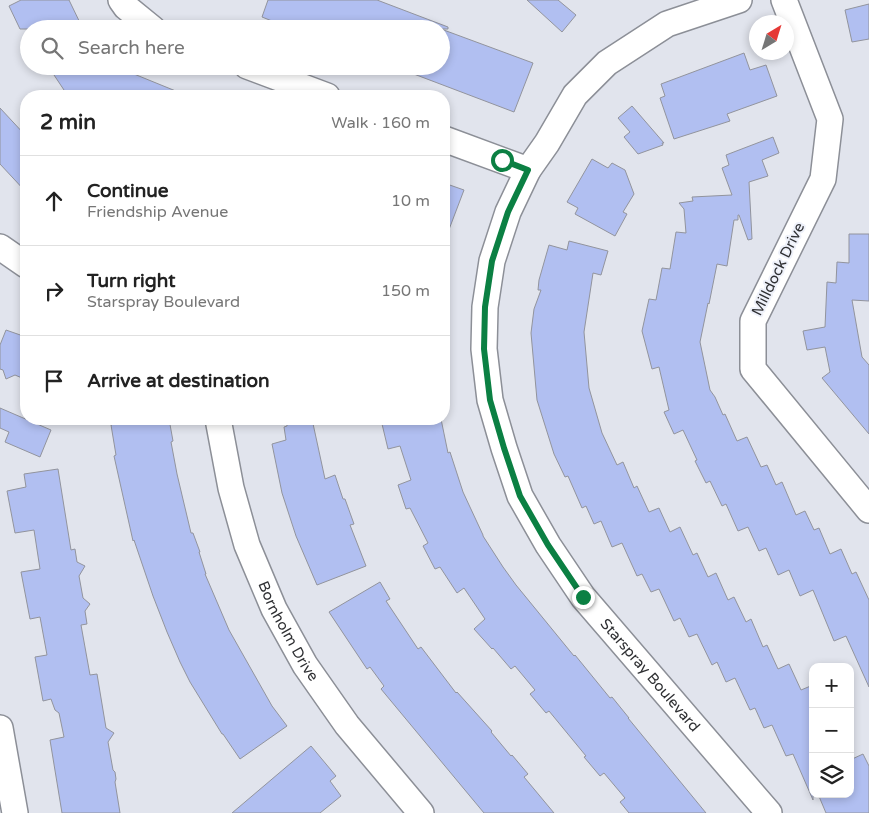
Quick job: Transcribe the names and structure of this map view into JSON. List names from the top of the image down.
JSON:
{
  "streets": {
    "street": ["Milldock Drive", "Bornholm Drive", "Starspray Boulevard"]
  },
  "north": "top right",
  "page": {
    "search": "Search here",
    "heading": ["2 min", "Walk · 160 m"],
    "list": [
      ["Continue", "Friendship Avenue", "10 m"],
      ["Turn right", "Starspray Boulevard", "150 m"],
      "Arrive at destination"
    ],
    "map_buttons": ["+", "−"]
  }
}
